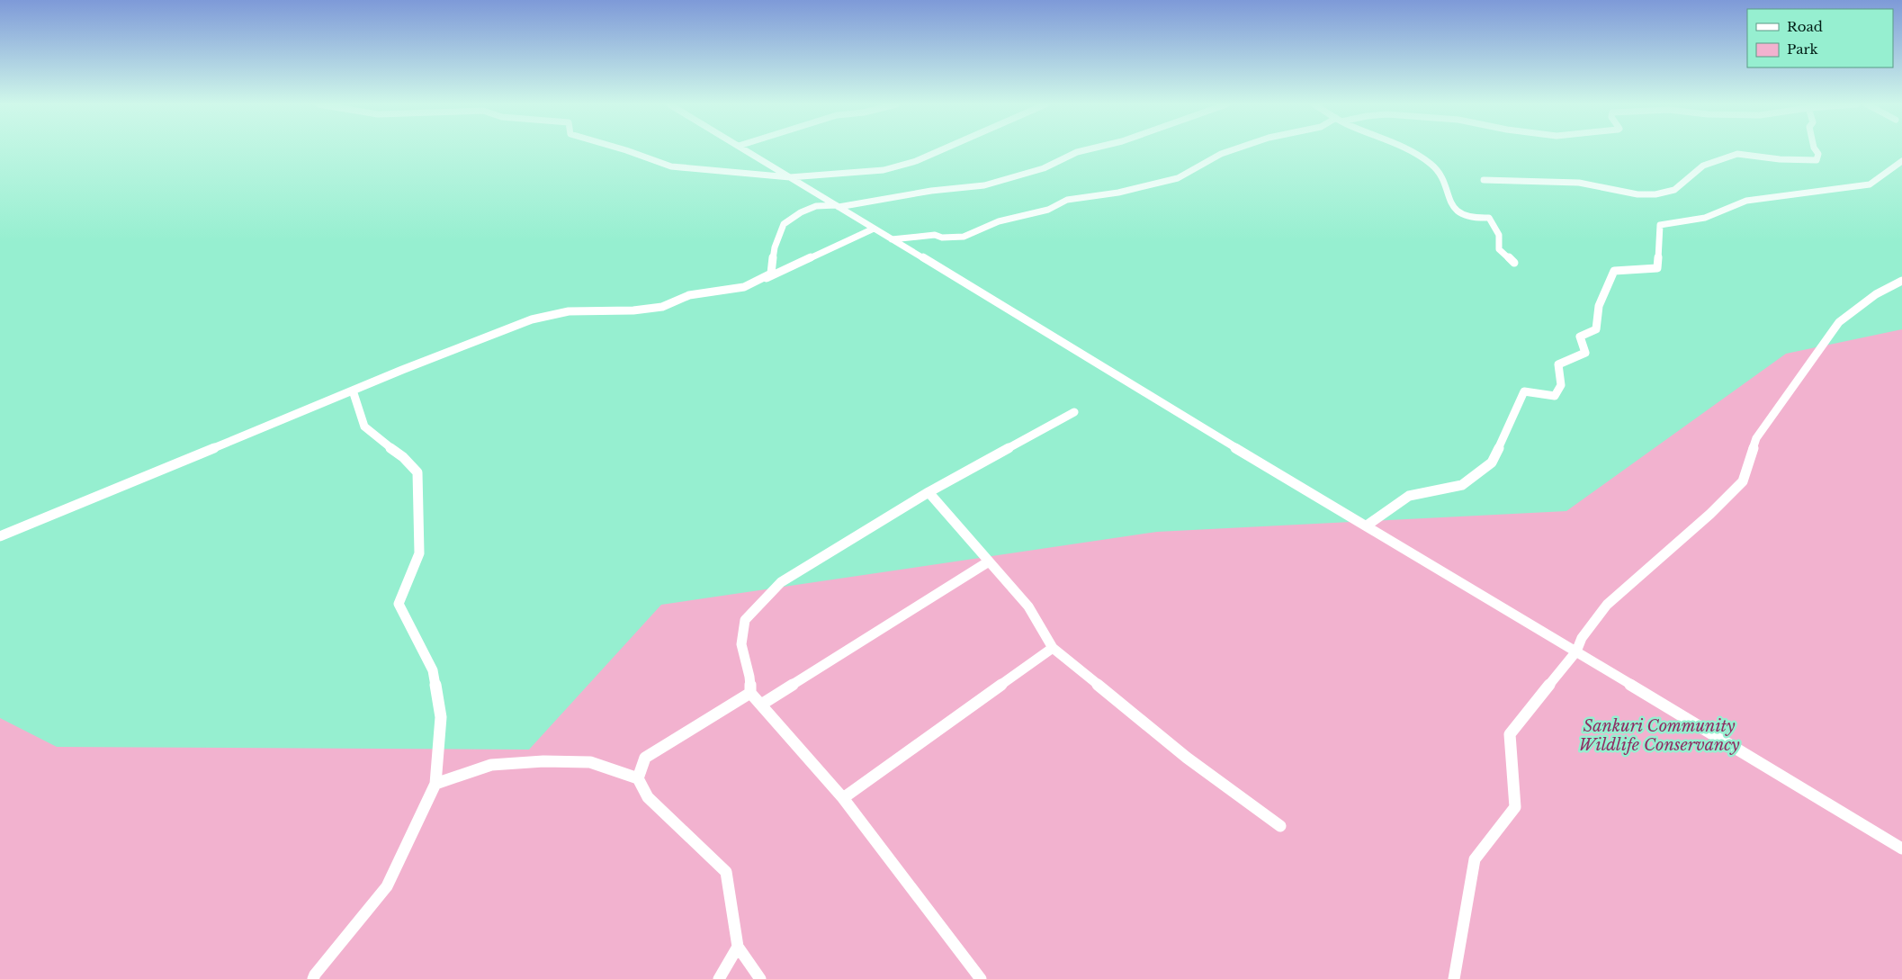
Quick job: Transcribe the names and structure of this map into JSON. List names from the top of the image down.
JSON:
{
  "parks": ["Sankuri Community Wildlife Conservancy"],
  "legend": ["Road", "Park"]
}
